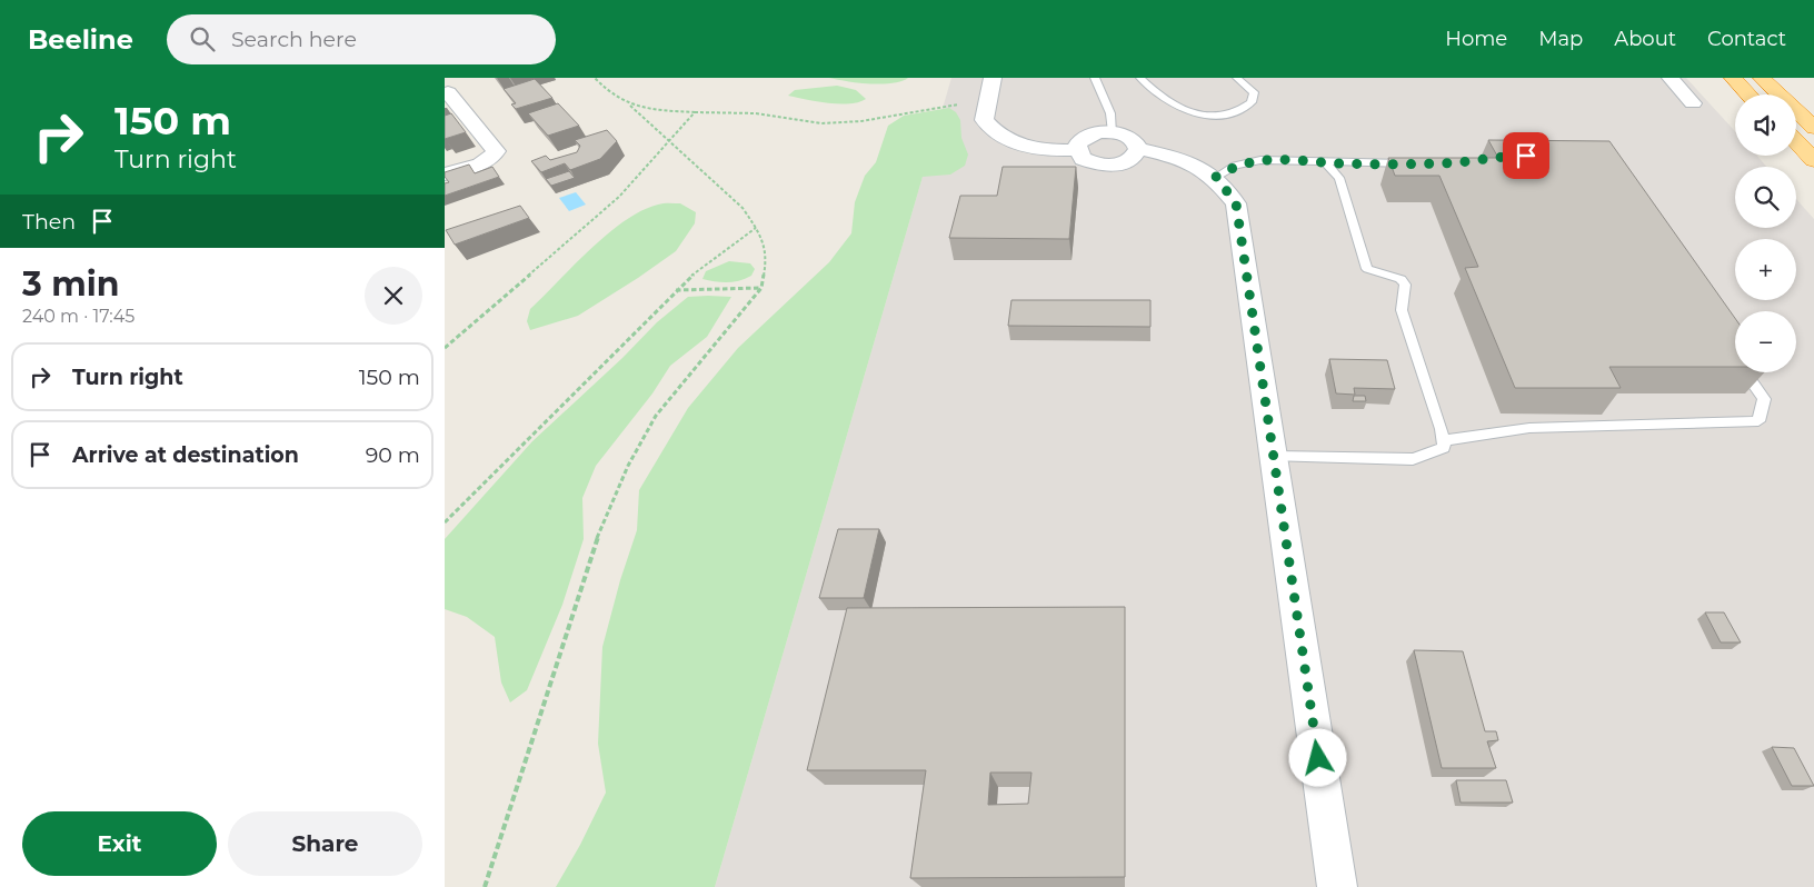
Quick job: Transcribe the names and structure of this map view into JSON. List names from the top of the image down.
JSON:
{
  "page": {
    "header": "Beeline",
    "search": "Search here",
    "nav": [
      "Home",
      "Map",
      "About",
      "Contact"
    ],
    "turn": ["150 m", "Turn right"],
    "map_buttons": ["+", "−"],
    "then": "Then",
    "heading": ["3 min", "240 m · 17:45"],
    "list": [
      {
        "name": "Turn right",
        "value": "150 m"
      },
      {
        "name": "Arrive at destination",
        "value": "90 m"
      }
    ],
    "buttons": ["Exit", "Share"]
  }
}
